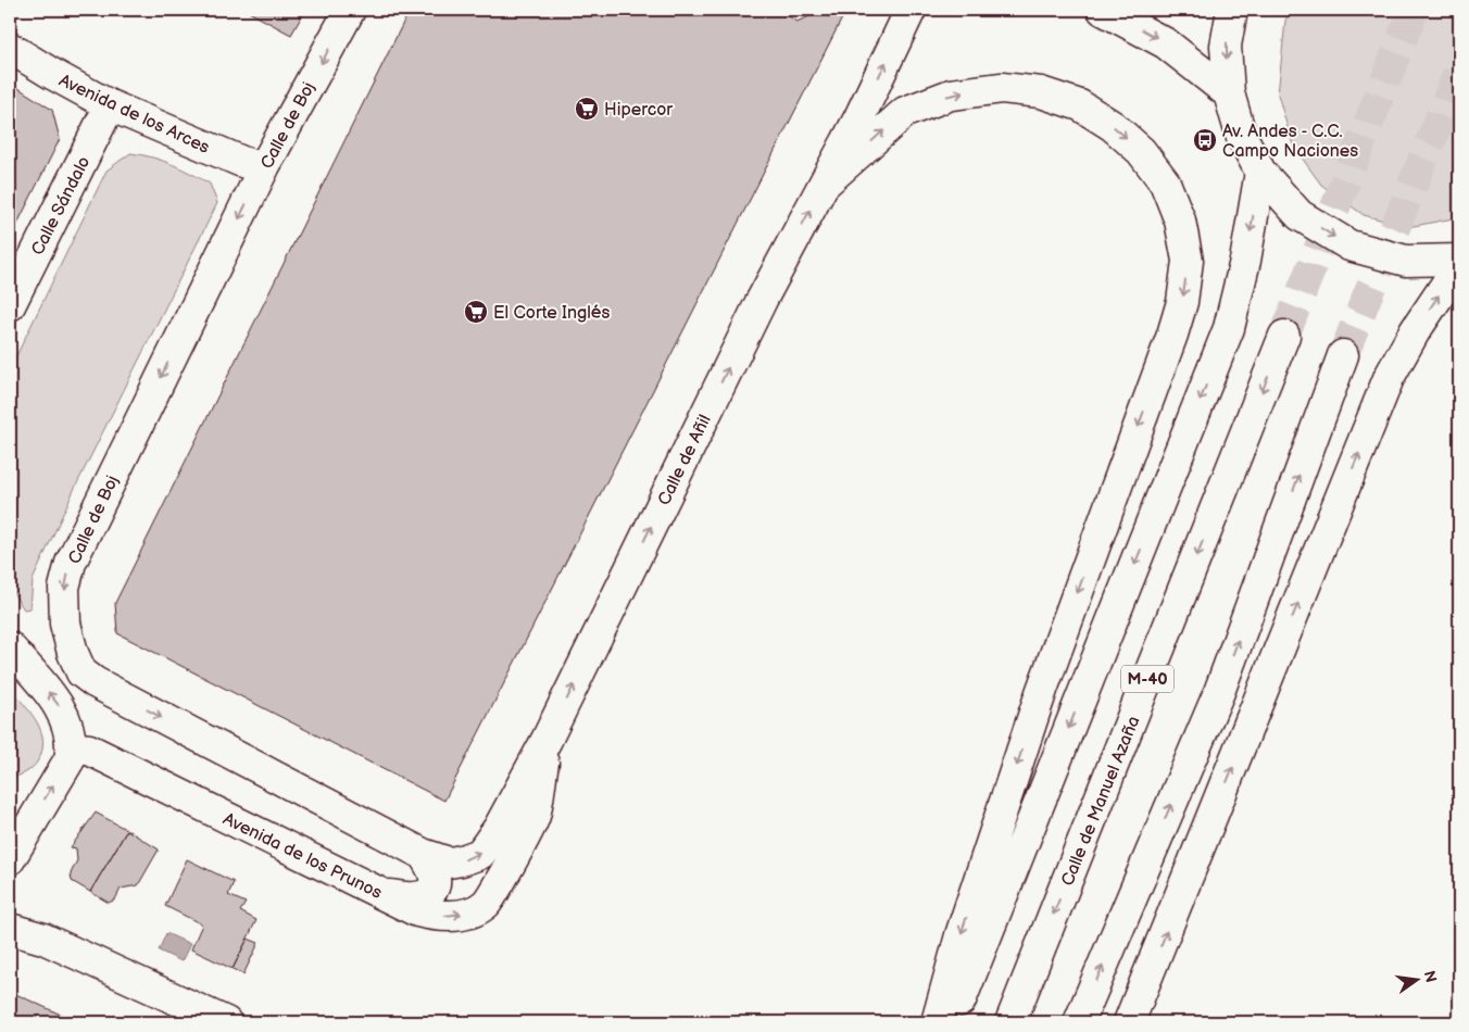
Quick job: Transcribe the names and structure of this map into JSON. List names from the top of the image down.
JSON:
{
  "streets": {
    "main road": [
      "Avenida de los Arces",
      "Calle de Boj",
      "Calle Sándalo",
      "Calle de Añil",
      "M-40",
      "Calle de Manuel Azaña",
      "Avenida de los Prunos"
    ]
  },
  "crossings": [
    ["Avenida de los Arces", "Calle de Boj"],
    ["Avenida de los Arces", "Calle Sándalo"],
    ["Calle de Boj", "Calle de Añil"],
    ["Calle de Añil", "Avenida de los Prunos"]
  ],
  "one_way": ["Calle de Añil"],
  "places": {
    "supermarket": ["Hipercor", "El Corte Inglés"],
    "bus stop": ["Av. Andes - C.C. Campo Naciones"]
  },
  "north": "right"
}
